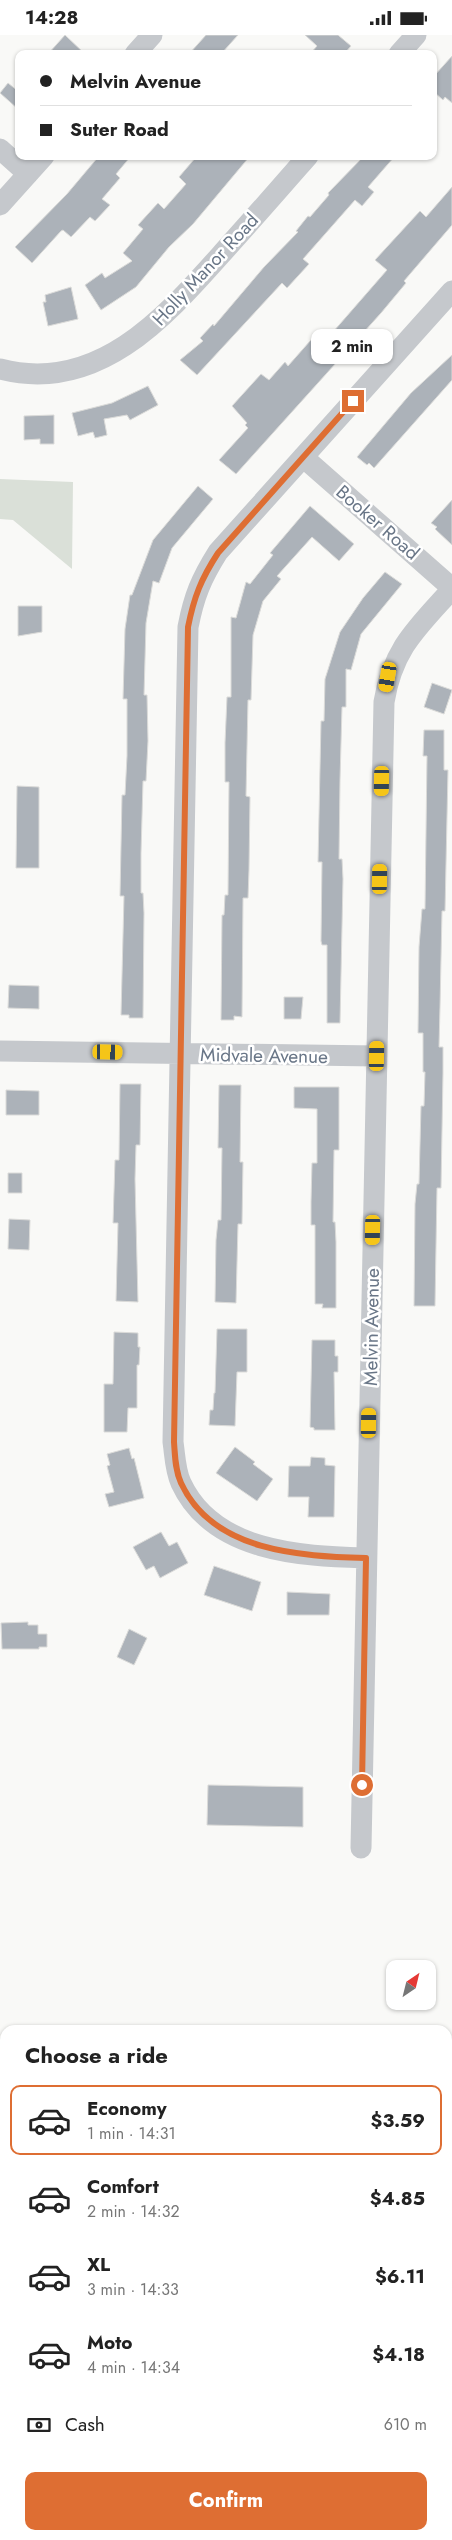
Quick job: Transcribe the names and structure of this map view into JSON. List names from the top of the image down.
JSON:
{
  "streets": {
    "street": [
      "Holly Manor Road",
      "Booker Road",
      "Midvale Avenue",
      "Melvin Avenue"
    ]
  },
  "crossings": [
    ["Booker Road", "Melvin Avenue"],
    ["Midvale Avenue", "Melvin Avenue"]
  ],
  "north": "top right",
  "page": {
    "status": "14:28",
    "banner": ["Melvin Avenue", "Suter Road"],
    "bubble": "2 min",
    "heading": "Choose a ride",
    "list": [
      {
        "name": "Economy",
        "note": "1 min · 14:31",
        "value": "$3.59"
      },
      {
        "name": "Comfort",
        "note": "2 min · 14:32",
        "value": "$4.85"
      },
      {
        "name": "XL",
        "note": "3 min · 14:33",
        "value": "$6.11"
      },
      {
        "name": "Moto",
        "note": "4 min · 14:34",
        "value": "$4.18"
      }
    ],
    "pay": ["Cash", "610 m"],
    "buttons": "Confirm"
  }
}
